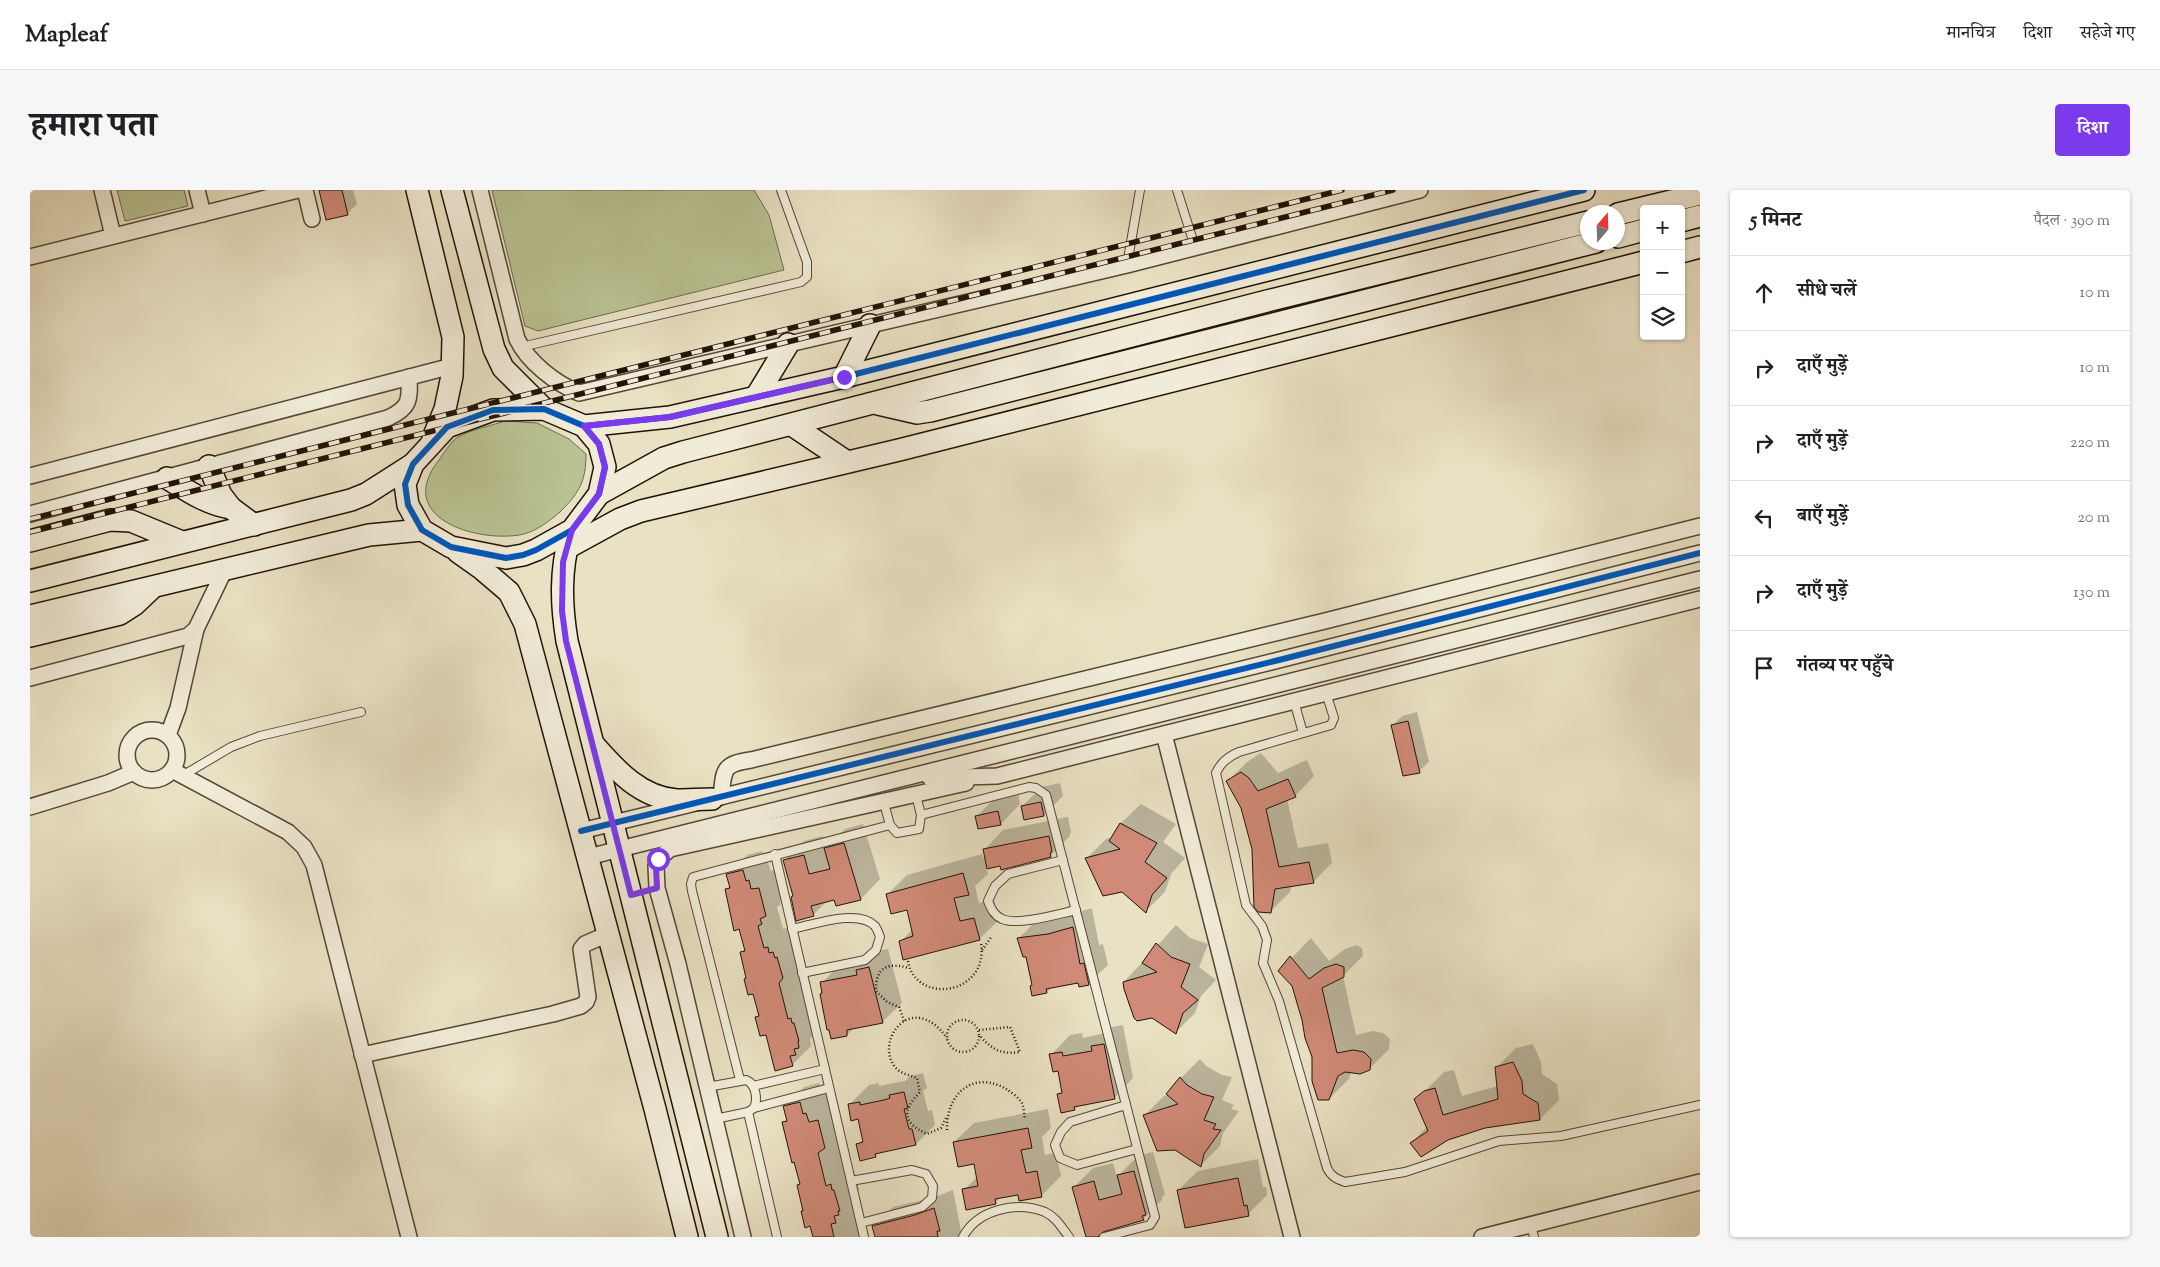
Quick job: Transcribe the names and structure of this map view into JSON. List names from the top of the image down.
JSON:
{
  "north": "top",
  "page": {
    "header": "Mapleaf",
    "nav": ["मानचित्र", "दिशा", "सहेजे गए"],
    "title": "हमारा पता",
    "buttons": "दिशा",
    "heading": ["5 मिनट", "पैदल · 390 m"],
    "map_buttons": ["+", "−"],
    "list": [
      ["सीधे चलें", "10 m"],
      ["दाएँ मुड़ें", "10 m"],
      ["दाएँ मुड़ें", "220 m"],
      ["बाएँ मुड़ें", "20 m"],
      ["दाएँ मुड़ें", "130 m"],
      "गंतव्य पर पहुँचे"
    ]
  }
}
